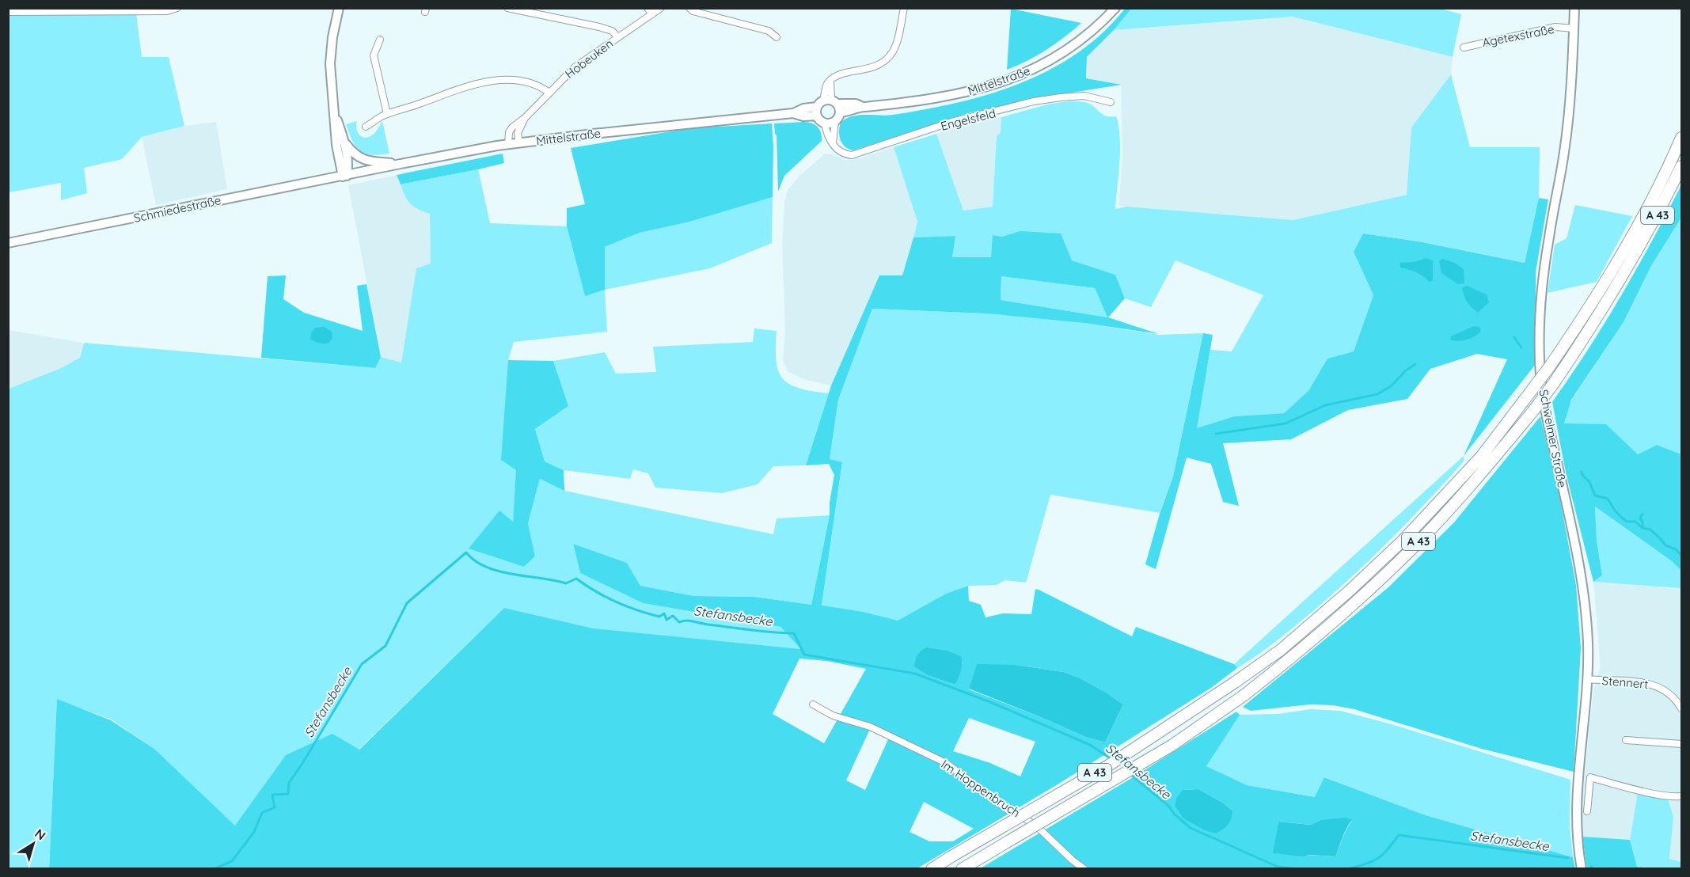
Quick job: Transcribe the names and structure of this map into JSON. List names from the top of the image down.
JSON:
{
  "streets": {
    "highway": ["A 43"],
    "main road": ["Mittelstraße", "Schmiedestraße", "Schwelmer Straße"],
    "street": [
      "Agetexstraße",
      "Hobeuken",
      "Engelsfeld",
      "Stennert",
      "Im Hoppenbruch"
    ]
  },
  "crossings": [
    ["Agetexstraße", "Schwelmer Straße"],
    ["Hobeuken", "Mittelstraße"],
    ["Mittelstraße", "Schmiedestraße"],
    ["Schwelmer Straße", "Stennert"]
  ],
  "water": ["Stefansbecke"],
  "north": "top right"
}
